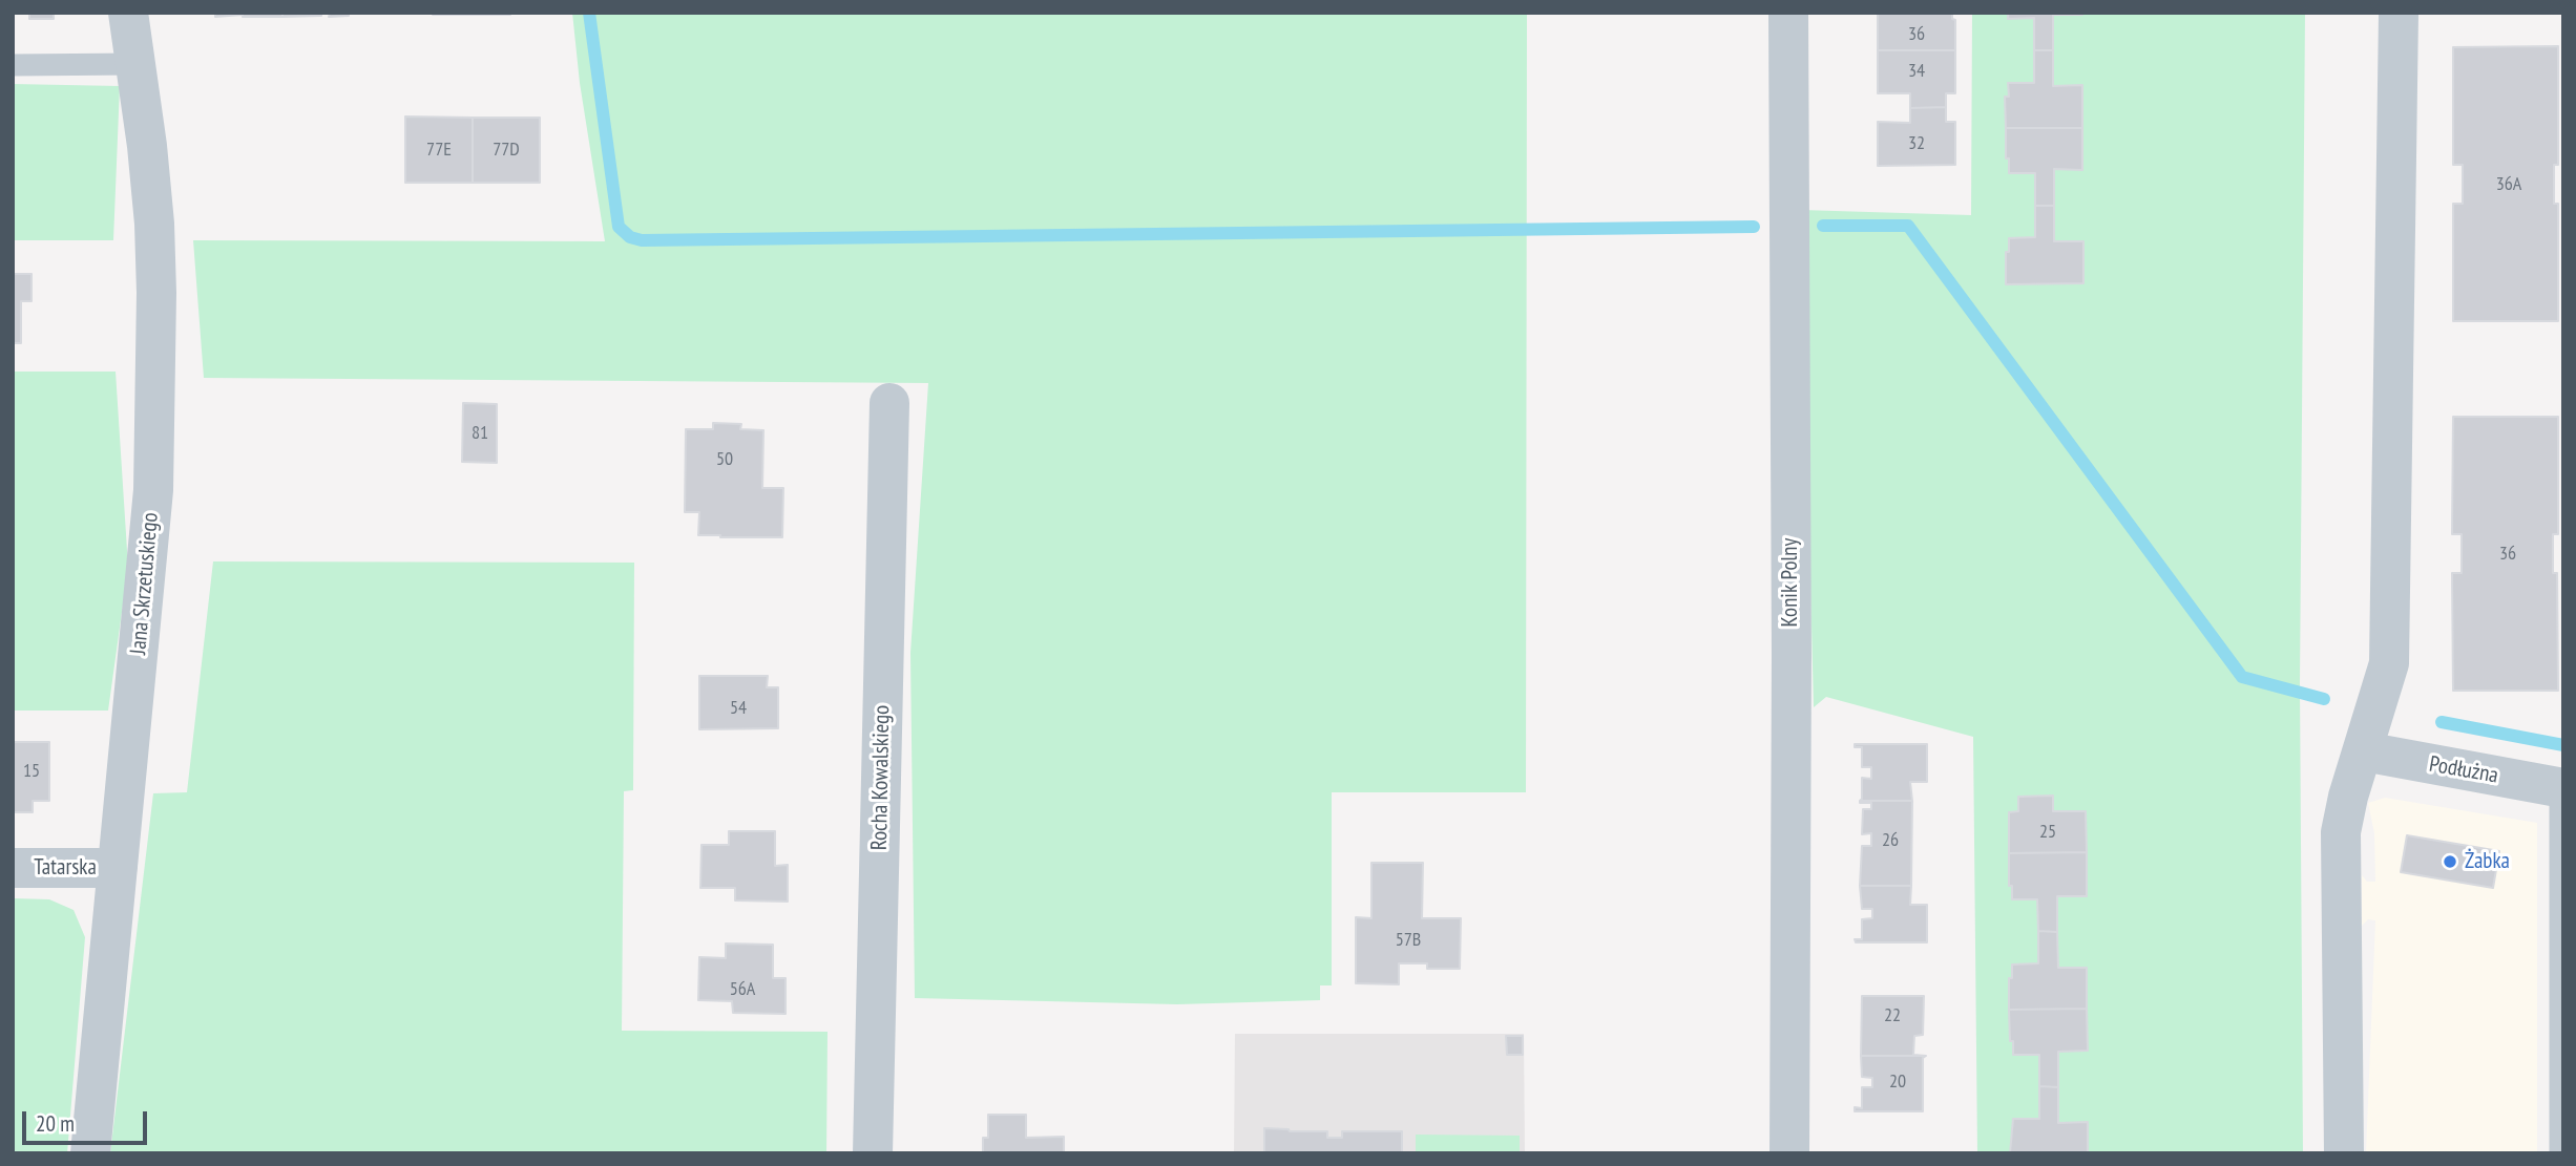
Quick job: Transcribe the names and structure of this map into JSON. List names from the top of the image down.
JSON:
{
  "streets": {
    "street": [
      "Konik Polny",
      "Jana Skrzetuskiego",
      "Podłużna",
      "Rocha Kowalskiego",
      "Tatarska"
    ]
  },
  "crossings": [
    ["Jana Skrzetuskiego", "Tatarska"]
  ],
  "places": ["Żabka"],
  "house_numbers": [
    "36",
    "34",
    "32",
    "77E",
    "77D",
    "36A",
    "81",
    "50",
    "36",
    "54",
    "15",
    "25",
    "26",
    "57B",
    "56A",
    "22",
    "20"
  ],
  "scale_bar": "20 m"
}
